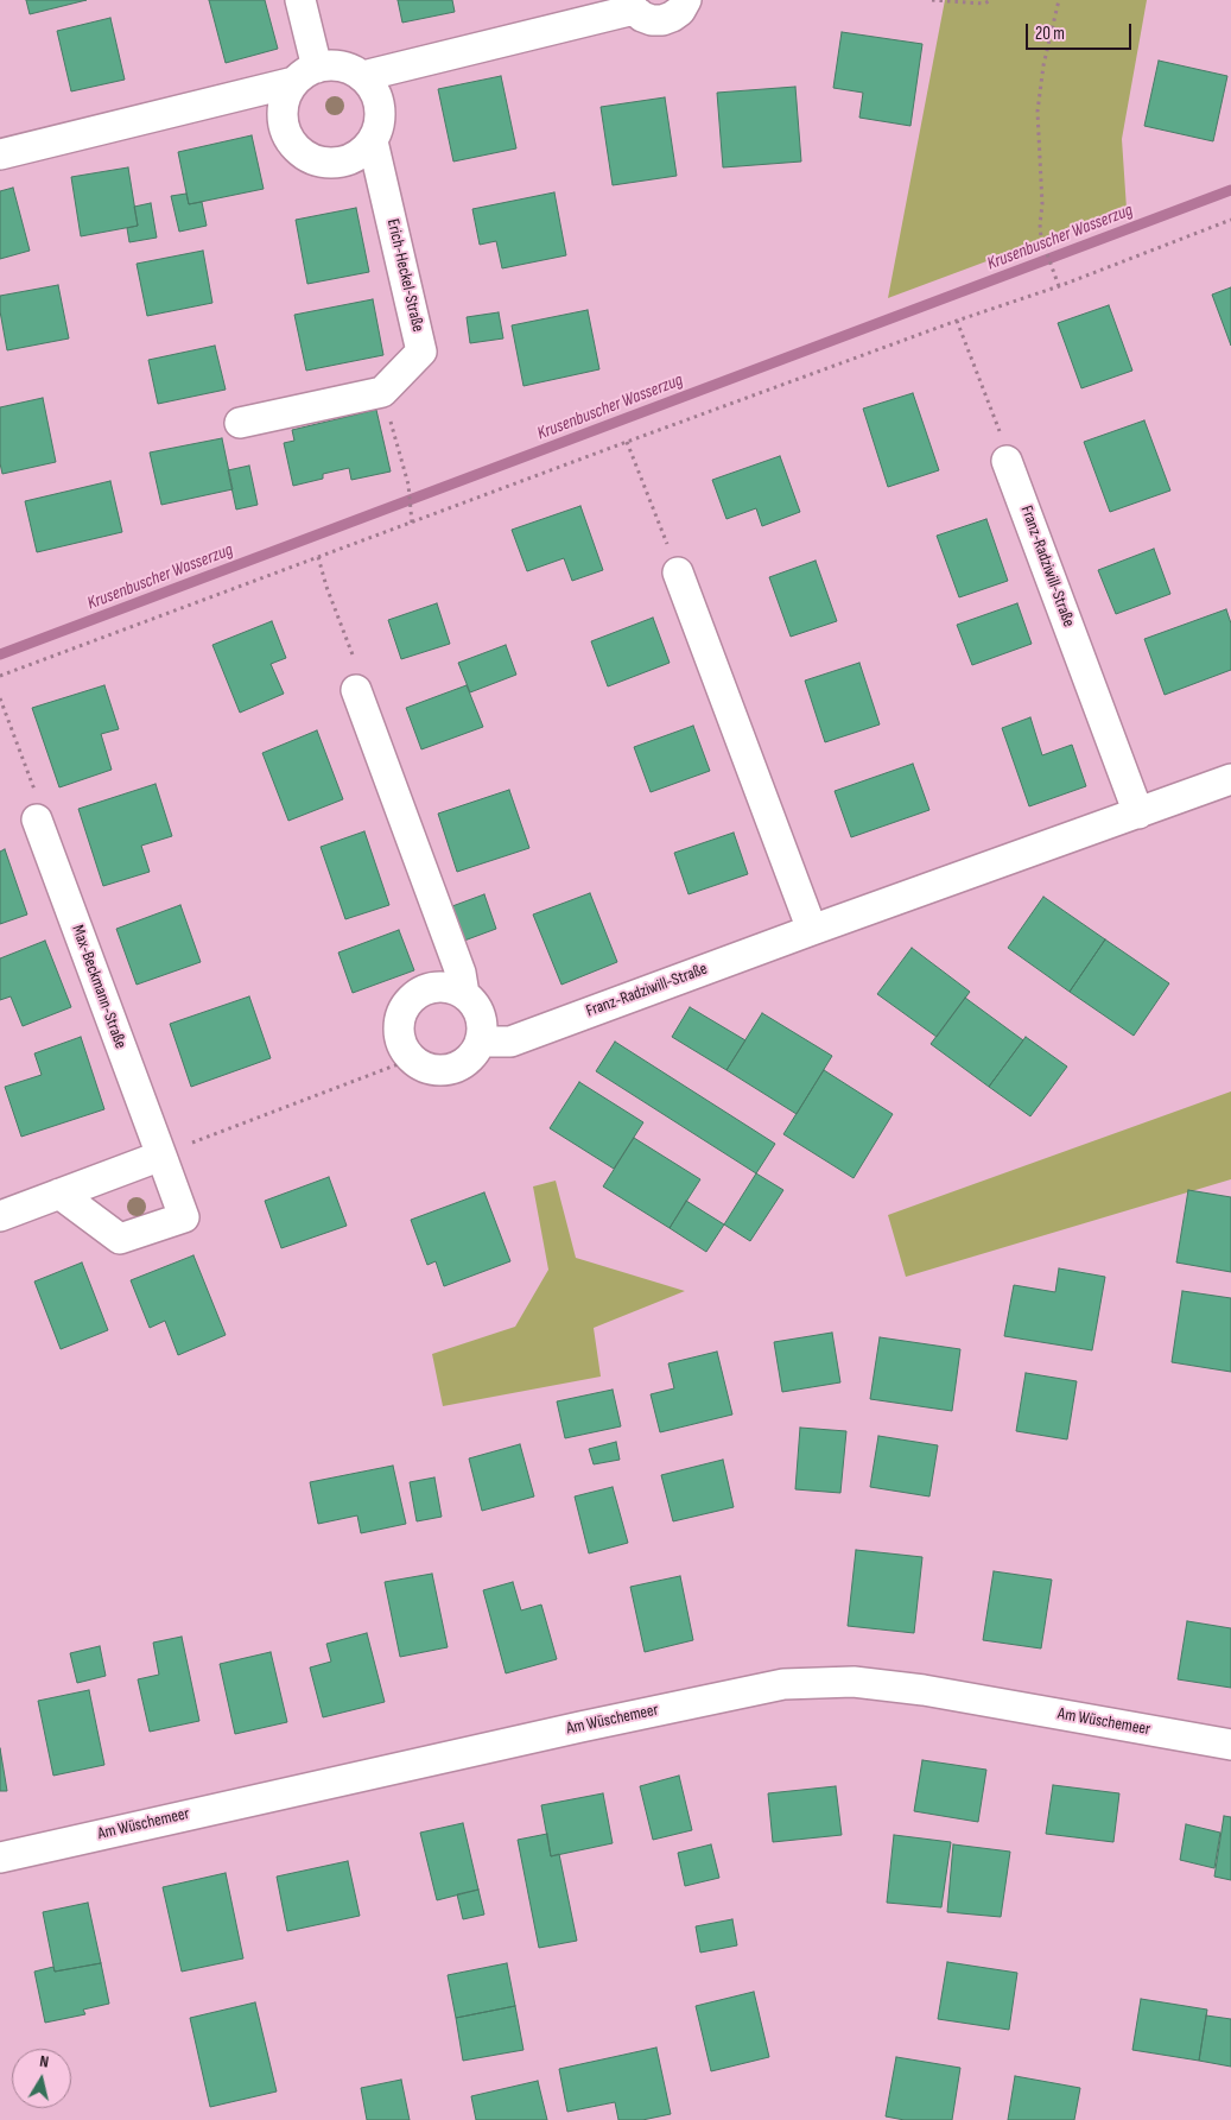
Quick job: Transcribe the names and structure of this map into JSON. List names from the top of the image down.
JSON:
{
  "streets": {
    "street": [
      "Erich-Heckel-Straße",
      "Franz-Radziwill-Straße",
      "Max-Beckmann-Straße",
      "Am Wüschemeer"
    ]
  },
  "water": ["Krusenbuscher Wasserzug"],
  "scale_bar": "20 m",
  "north": "top"
}
